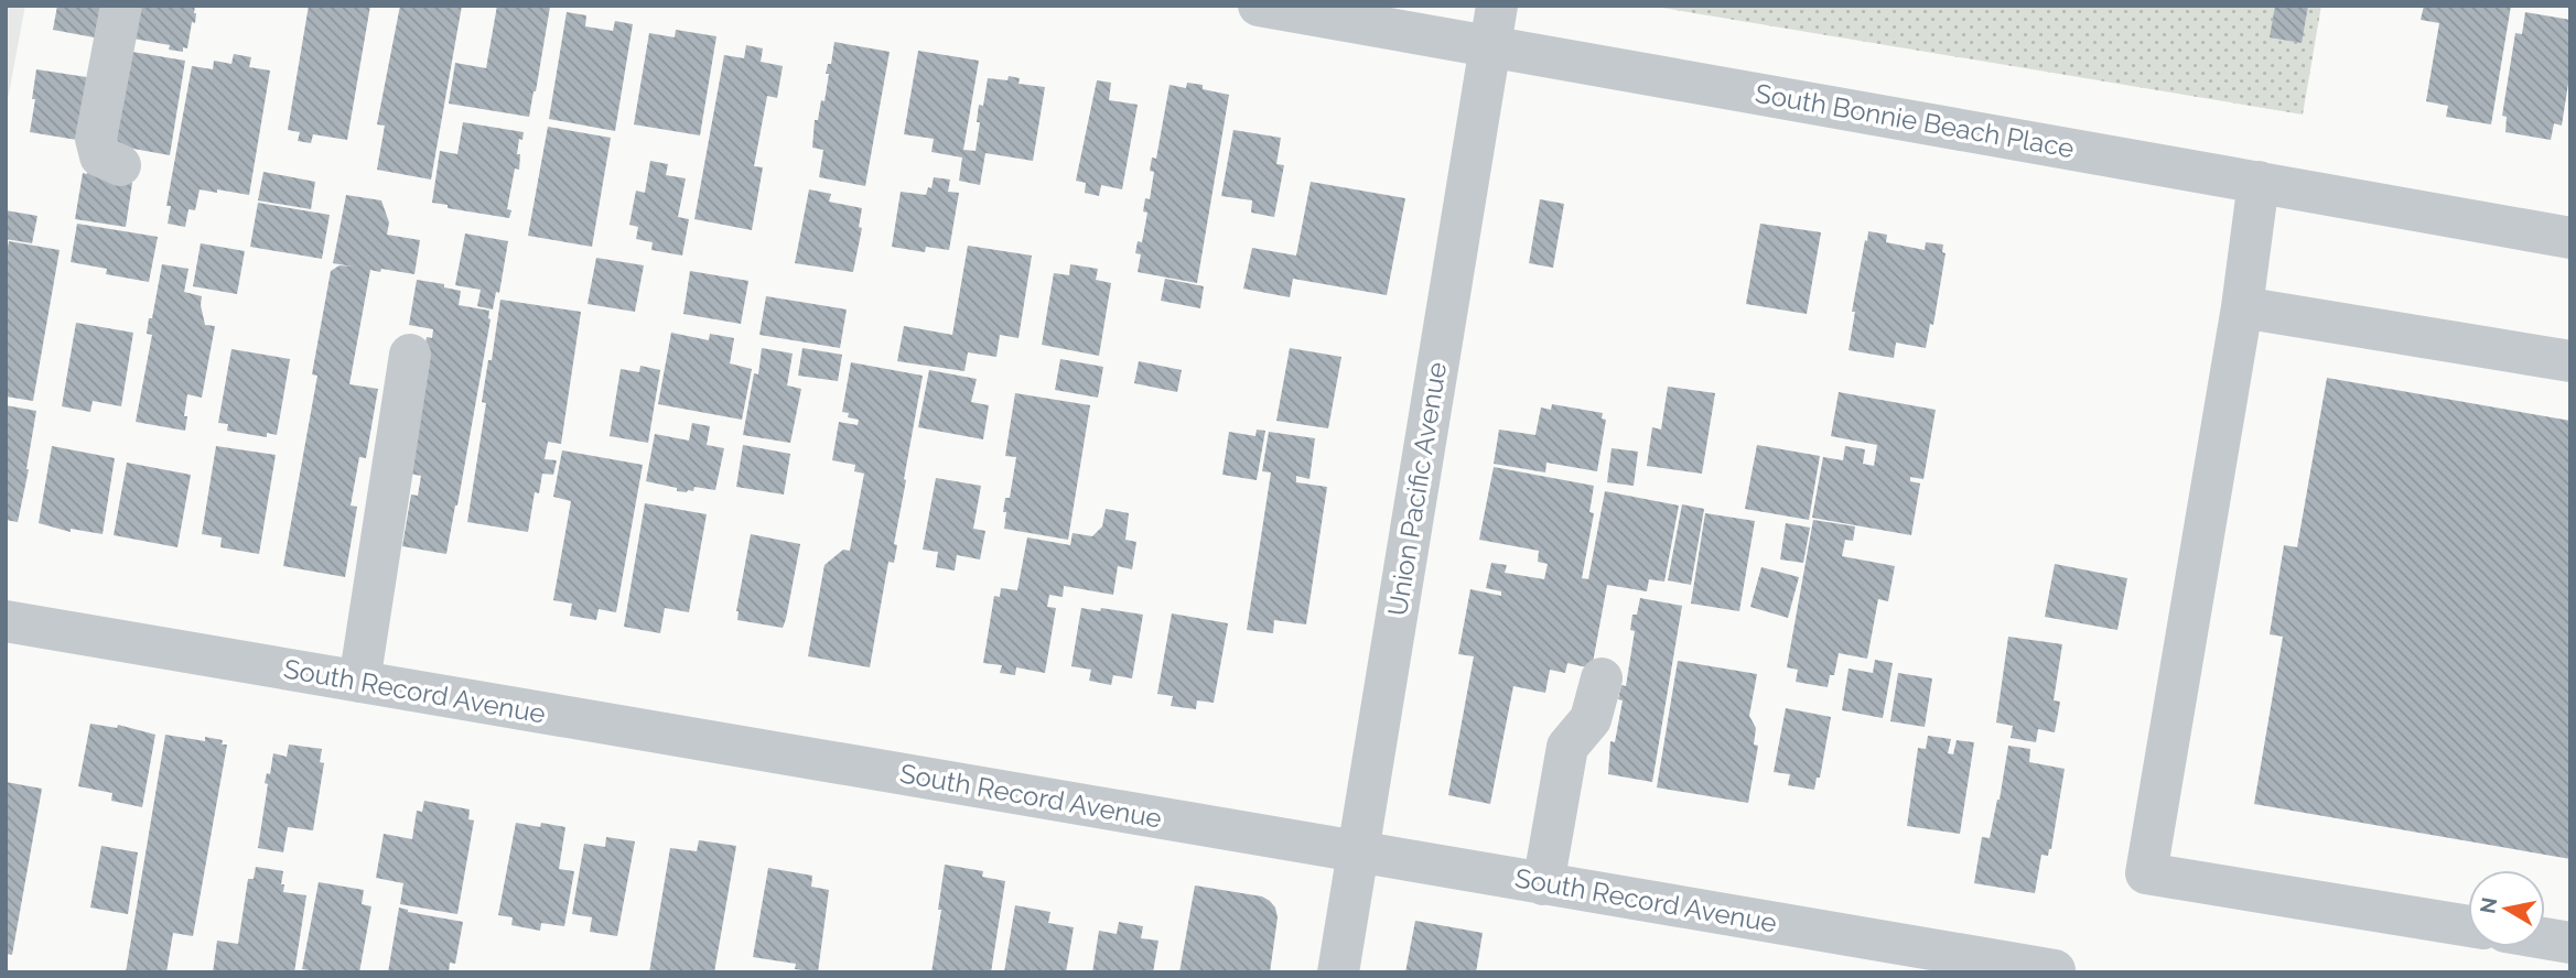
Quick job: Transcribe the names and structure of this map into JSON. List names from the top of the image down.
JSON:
{
  "streets": {
    "street": ["South Bonnie Beach Place", "Union Pacific Avenue", "South Record Avenue"]
  },
  "crossings": [
    ["South Bonnie Beach Place", "Union Pacific Avenue"],
    ["Union Pacific Avenue", "South Record Avenue"]
  ],
  "north": "left"
}
